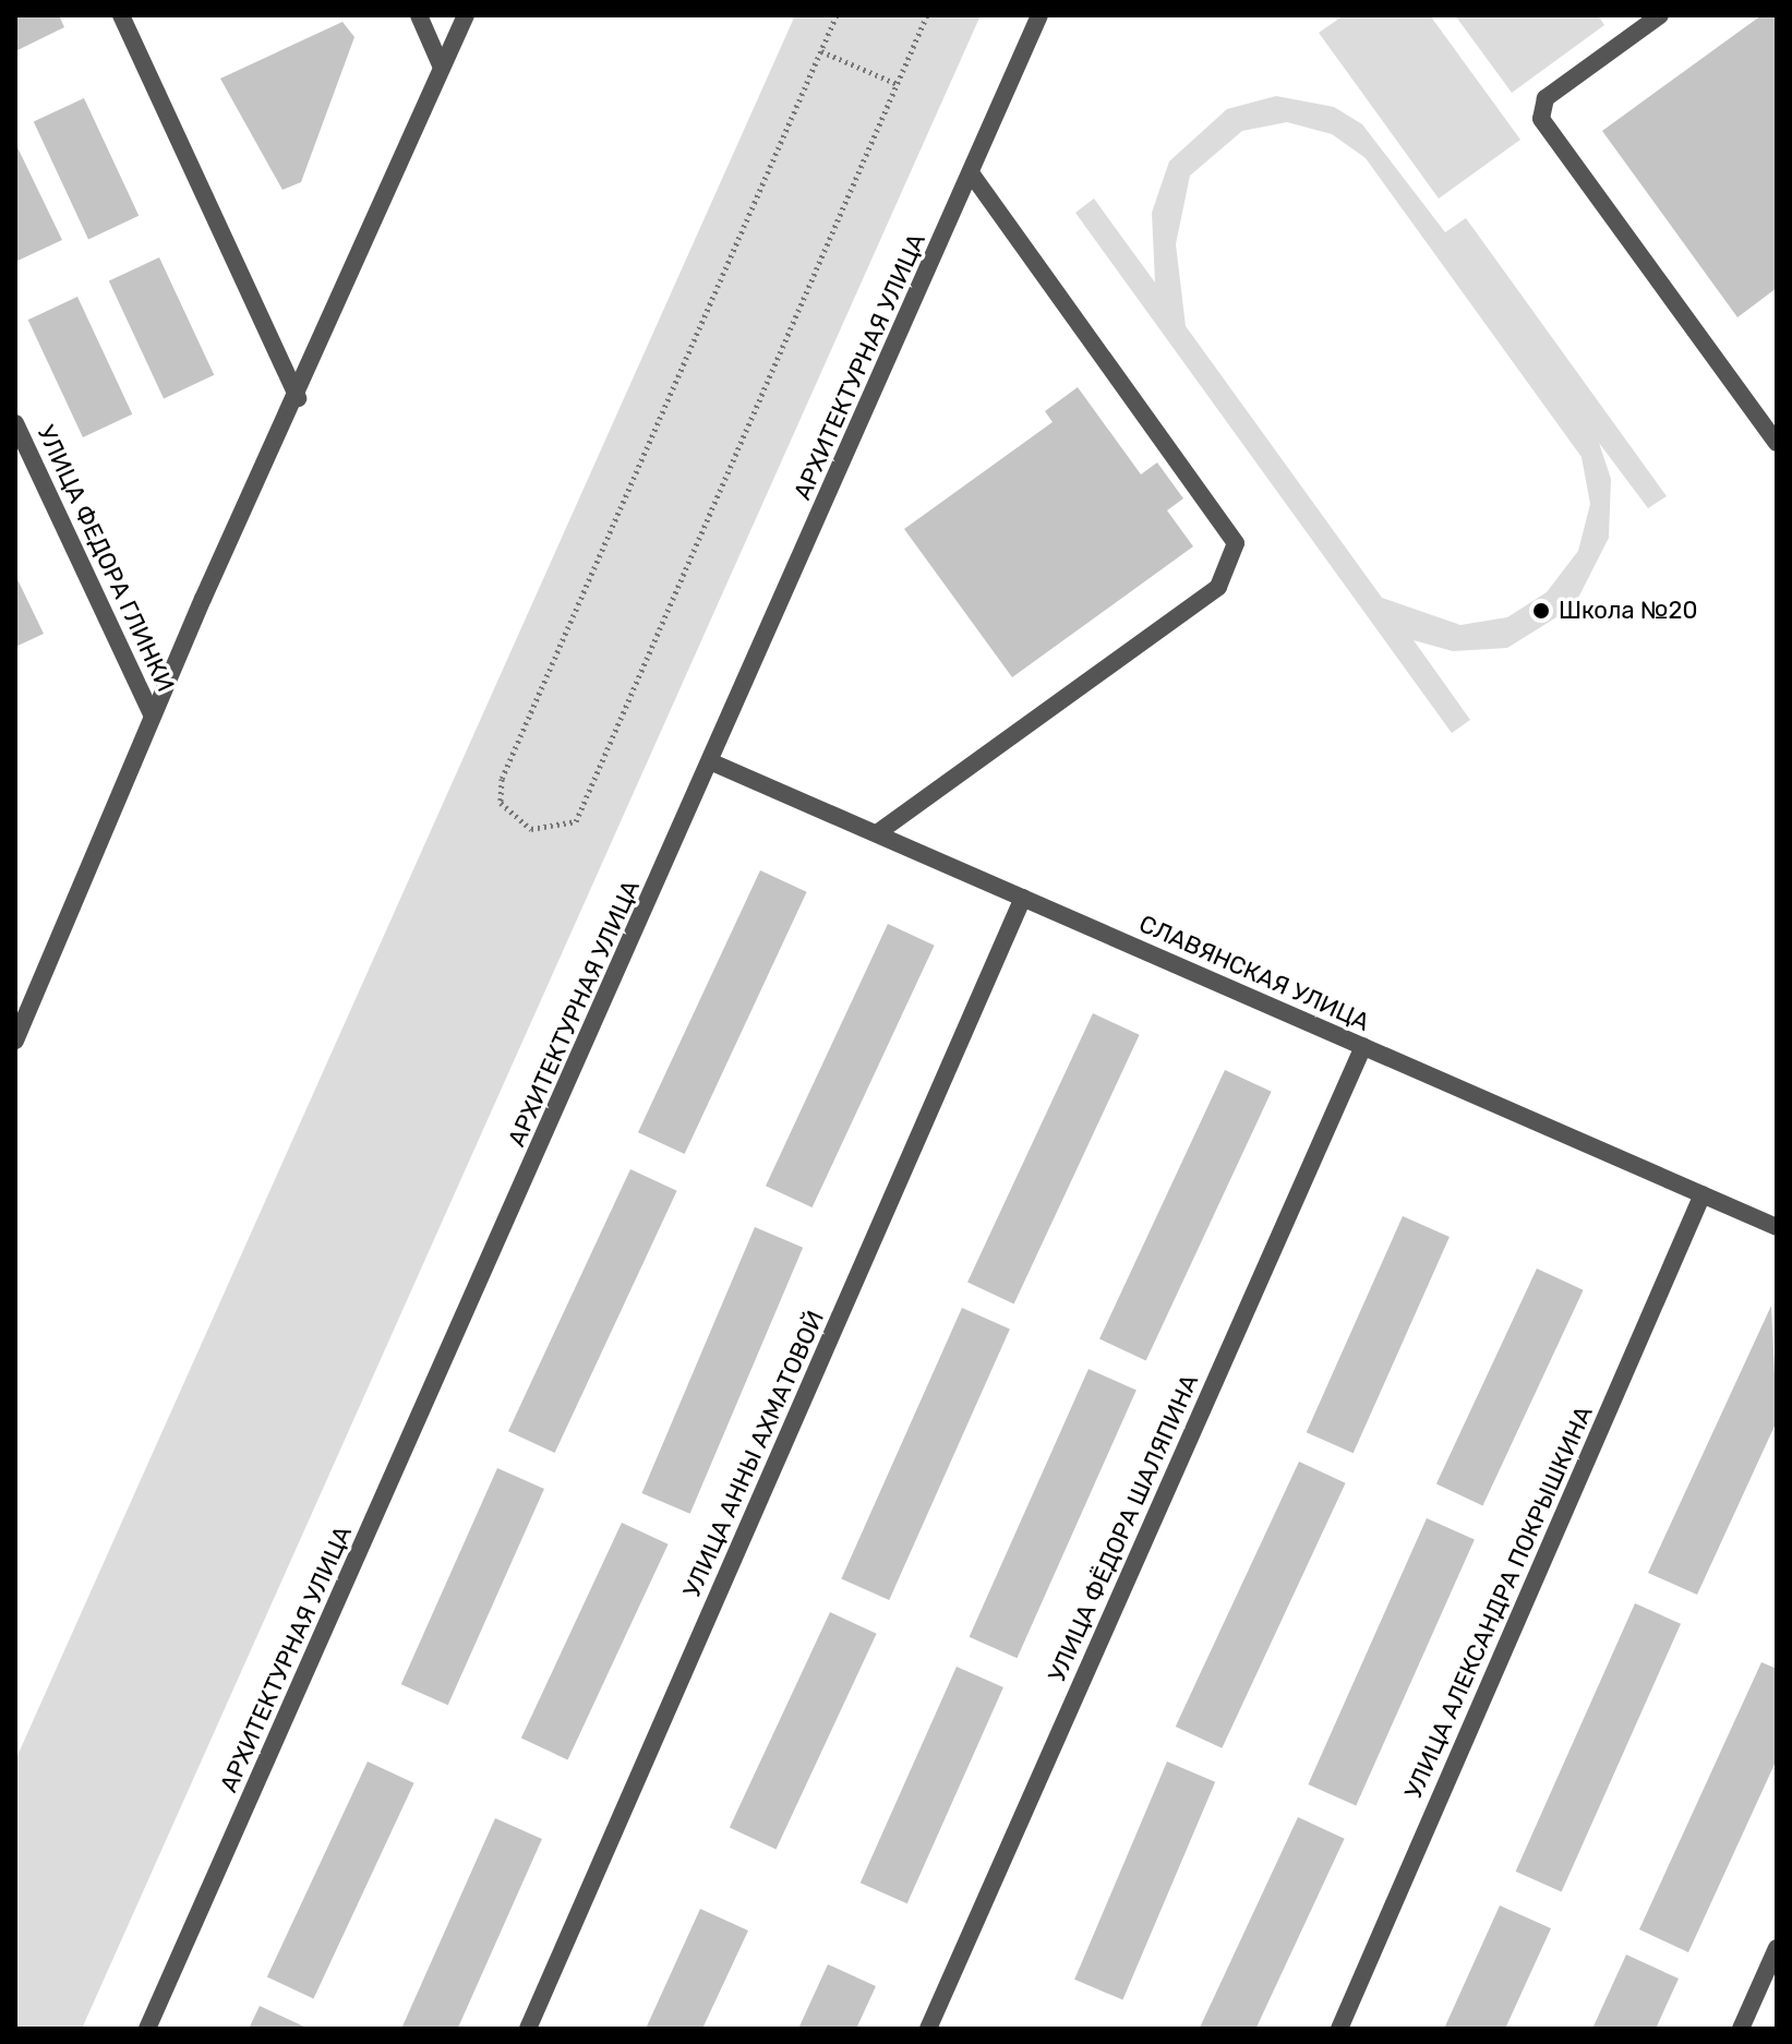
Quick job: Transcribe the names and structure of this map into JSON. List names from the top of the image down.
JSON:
{
  "streets": {
    "street": [
      "АРХИТЕКТУРНАЯ УЛИЦА",
      "УЛИЦА ФЕДОРА ГЛИНКИ",
      "СЛАВЯНСКАЯ УЛИЦА",
      "УЛИЦА АННЫ АХМАТОВОЙ",
      "УЛИЦА ФЁДОРА ШАЛЯПИНА",
      "УЛИЦА АЛЕКСАНДРА ПОКРЫШКИНА"
    ]
  },
  "crossings": [
    ["АРХИТЕКТУРНАЯ УЛИЦА", "СЛАВЯНСКАЯ УЛИЦА"],
    ["СЛАВЯНСКАЯ УЛИЦА", "УЛИЦА АННЫ АХМАТОВОЙ"],
    ["СЛАВЯНСКАЯ УЛИЦА", "УЛИЦА ФЁДОРА ШАЛЯПИНА"],
    ["СЛАВЯНСКАЯ УЛИЦА", "УЛИЦА АЛЕКСАНДРА ПОКРЫШКИНА"]
  ],
  "places": ["Школа №20"]
}
